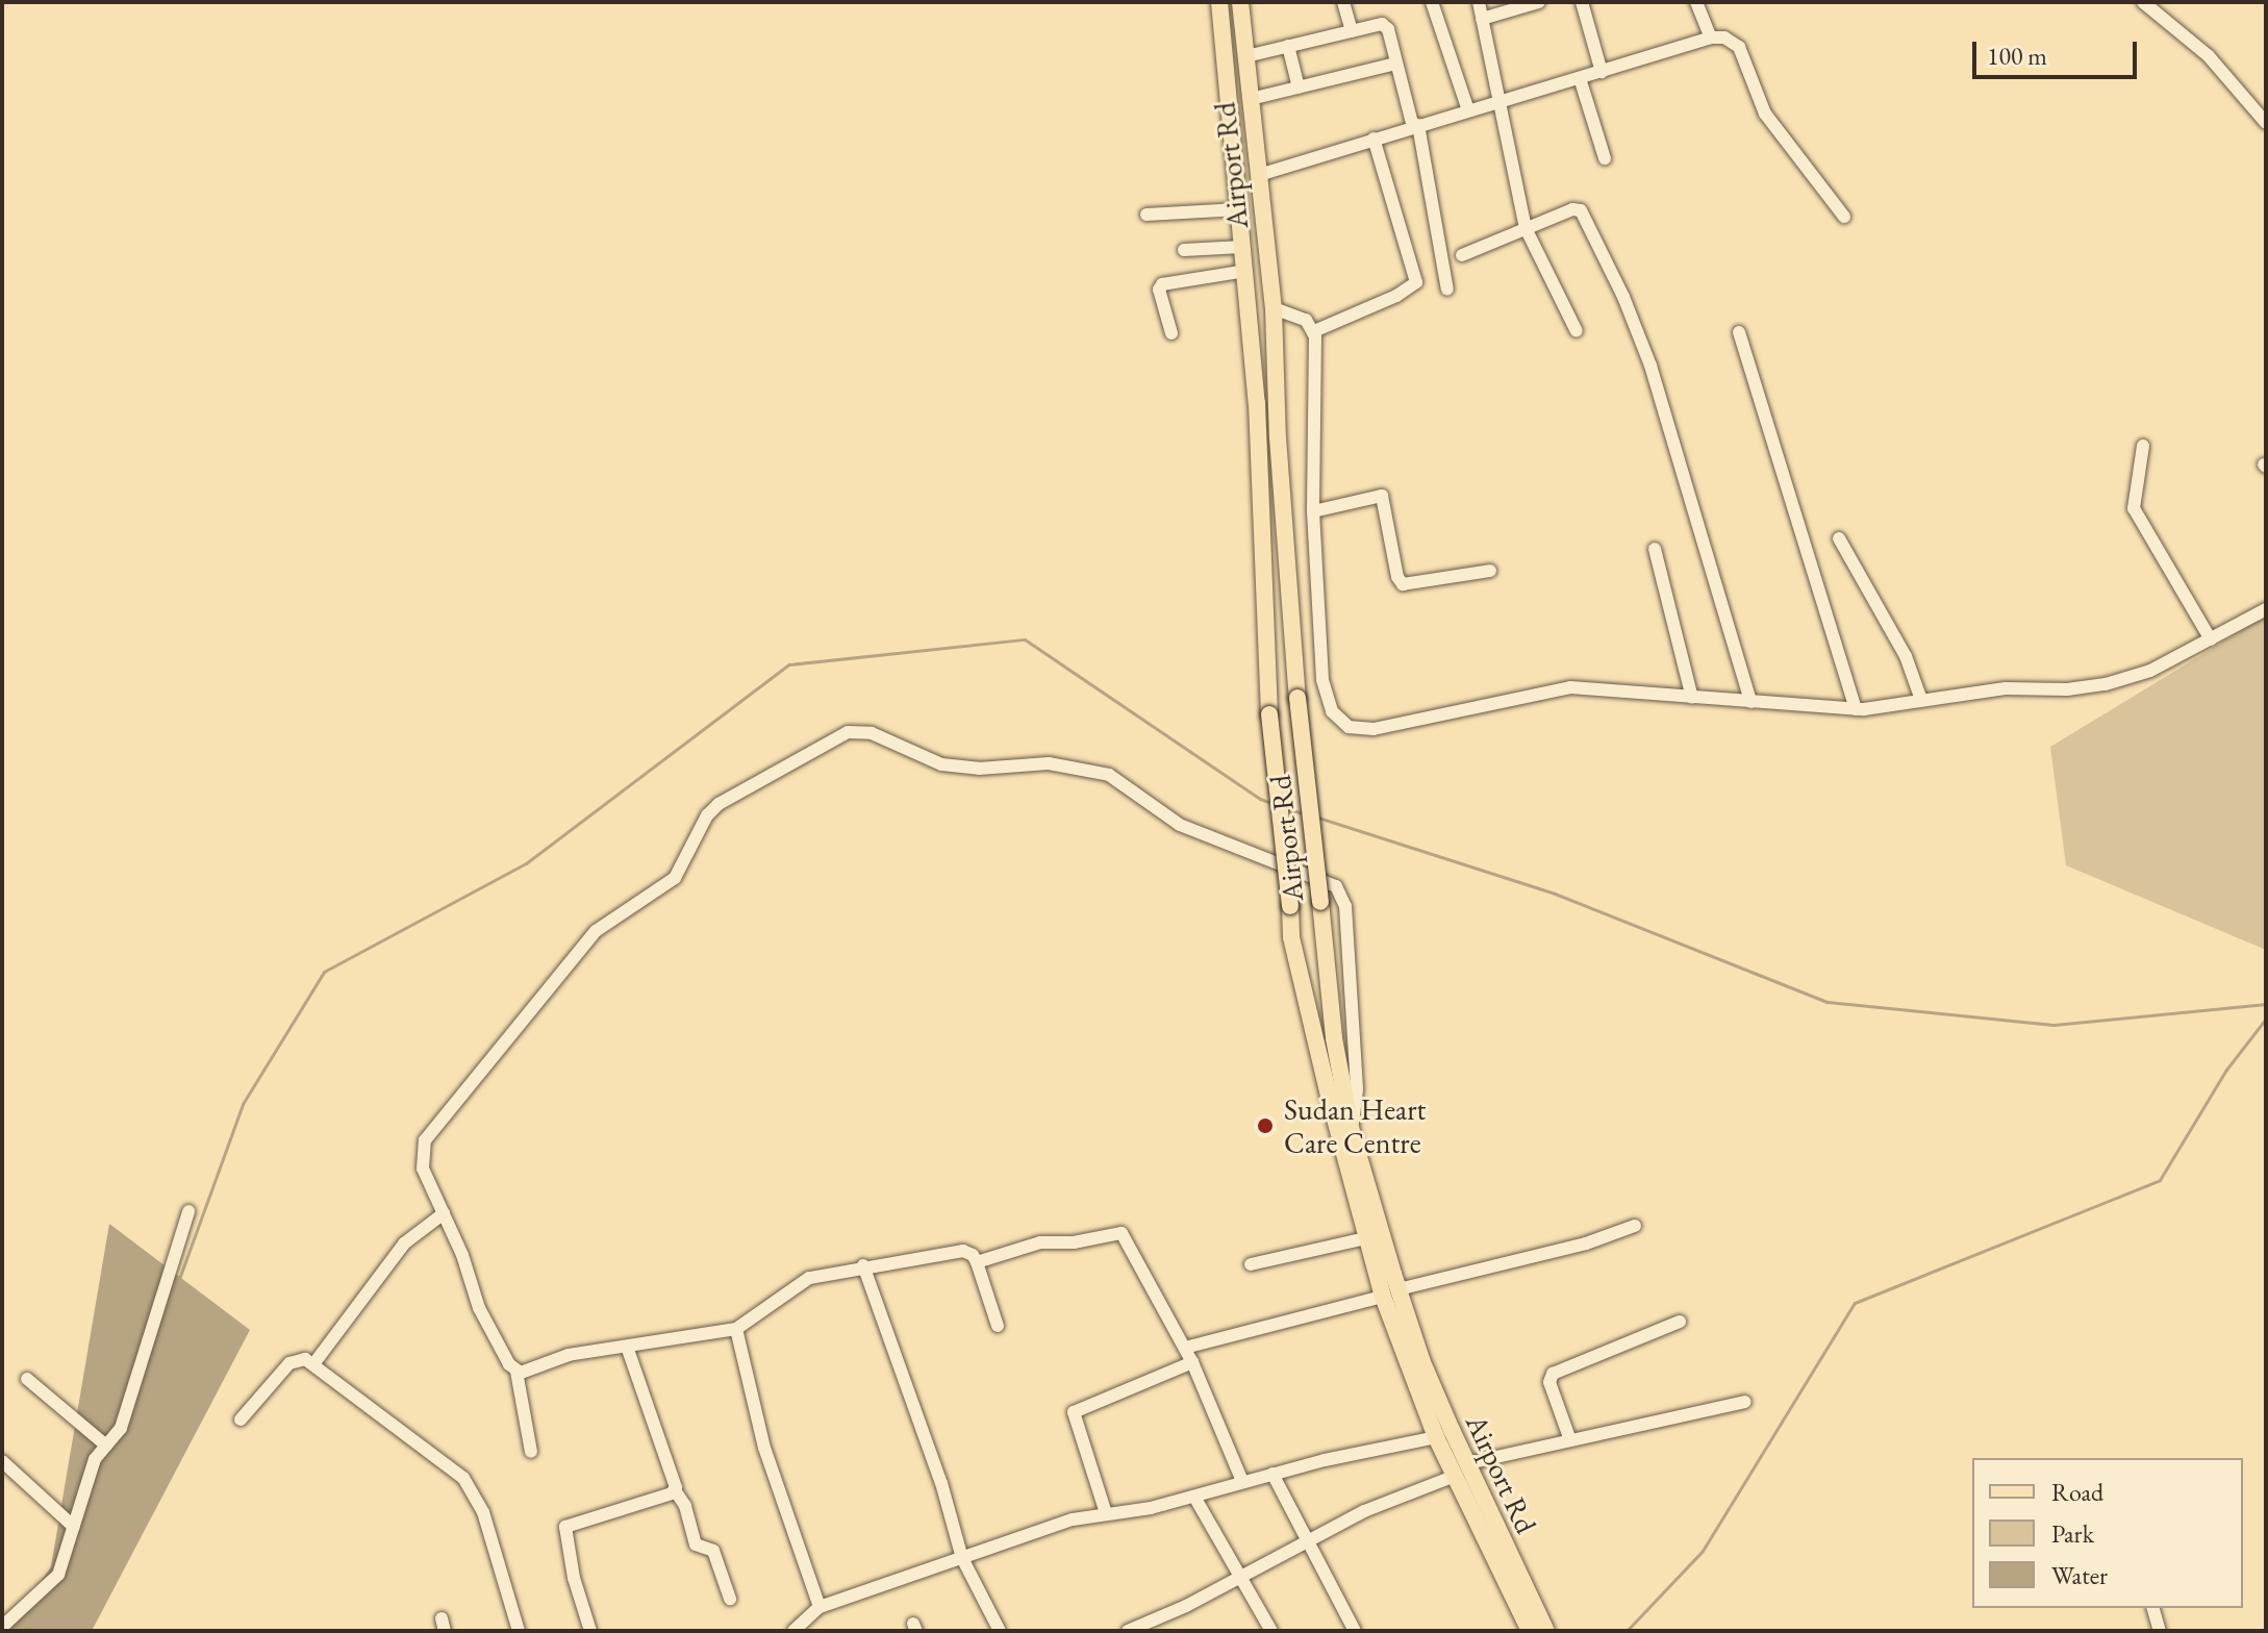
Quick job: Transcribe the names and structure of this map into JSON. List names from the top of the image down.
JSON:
{
  "streets": {
    "main road": ["Airport Rd"]
  },
  "places": ["Sudan Heart Care Centre"],
  "legend": ["Road", "Park", "Water"],
  "scale_bar": "100 m"
}
